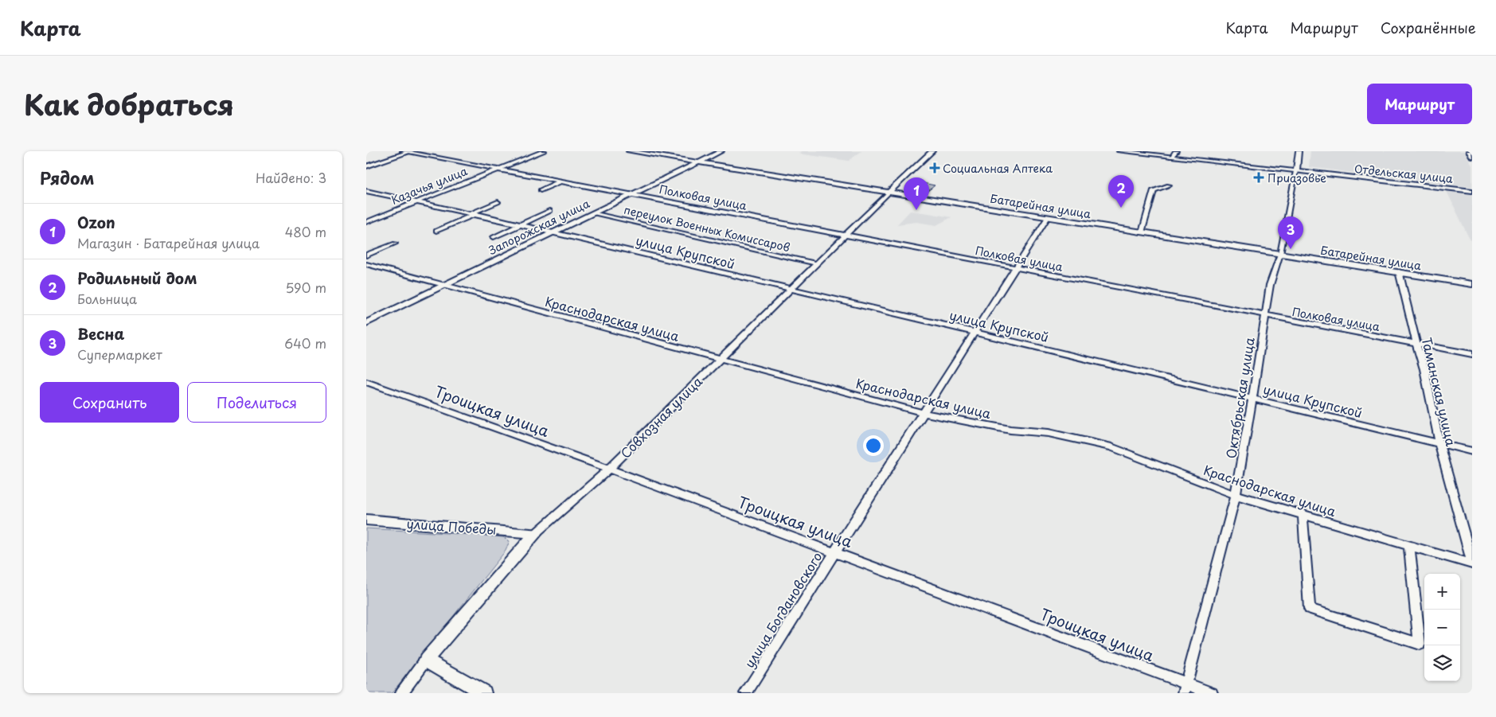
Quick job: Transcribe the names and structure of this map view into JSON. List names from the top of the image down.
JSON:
{
  "streets": {
    "street": [
      "Отдельская улица",
      "Казачья улица",
      "Полковая улица",
      "Батарейная улица",
      "Запорожская улица",
      "переулок Военных Комиссаров",
      "улица Крупской",
      "Краснодарская улица",
      "Таманская улица",
      "Октябрьская улица",
      "Троицкая улица",
      "Совхозная улица",
      "улица Победы",
      "улица Богдановского"
    ]
  },
  "crossings": [
    ["Отдельская улица", "Октябрьская улица"],
    ["Казачья улица", "Полковая улица"],
    ["Казачья улица", "улица Крупской"],
    ["Полковая улица", "Запорожская улица"],
    ["Полковая улица", "Таманская улица"],
    ["Полковая улица", "Октябрьская улица"],
    ["Полковая улица", "Совхозная улица"],
    ["Полковая улица", "улица Богдановского"],
    ["Батарейная улица", "Запорожская улица"],
    ["Батарейная улица", "Таманская улица"],
    ["Батарейная улица", "Октябрьская улица"],
    ["Батарейная улица", "Совхозная улица"],
    ["Батарейная улица", "улица Богдановского"],
    ["Запорожская улица", "переулок Военных Комиссаров"],
    ["Запорожская улица", "улица Крупской"],
    ["Запорожская улица", "Краснодарская улица"],
    ["переулок Военных Комиссаров", "Совхозная улица"],
    ["улица Крупской", "Таманская улица"],
    ["улица Крупской", "Октябрьская улица"],
    ["улица Крупской", "Совхозная улица"],
    ["улица Крупской", "улица Богдановского"],
    ["Краснодарская улица", "Таманская улица"],
    ["Краснодарская улица", "Октябрьская улица"],
    ["Краснодарская улица", "Совхозная улица"],
    ["Краснодарская улица", "улица Богдановского"],
    ["Октябрьская улица", "Троицкая улица"],
    ["Троицкая улица", "Совхозная улица"],
    ["Троицкая улица", "улица Богдановского"],
    ["Совхозная улица", "улица Победы"]
  ],
  "places": {
    "health": ["Социальная Аптека", "Приазовье"]
  },
  "page": {
    "header": "Карта",
    "nav": ["Карта", "Маршрут", "Сохранённые"],
    "title": "Как добраться",
    "buttons": [
      "Маршрут",
      ["Сохранить", "Поделиться"]
    ],
    "heading": ["Рядом", "Найдено: 3"],
    "pins": ["2", "1", "3"],
    "list": [
      {
        "mark": "1",
        "name": "Ozon",
        "note": "Магазин · Батарейная улица",
        "value": "480 m"
      },
      {
        "mark": "2",
        "name": "Родильный дом",
        "note": "Больница",
        "value": "590 m"
      },
      {
        "mark": "3",
        "name": "Весна",
        "note": "Супермаркет",
        "value": "640 m"
      }
    ],
    "map_buttons": ["+", "−"]
  }
}
